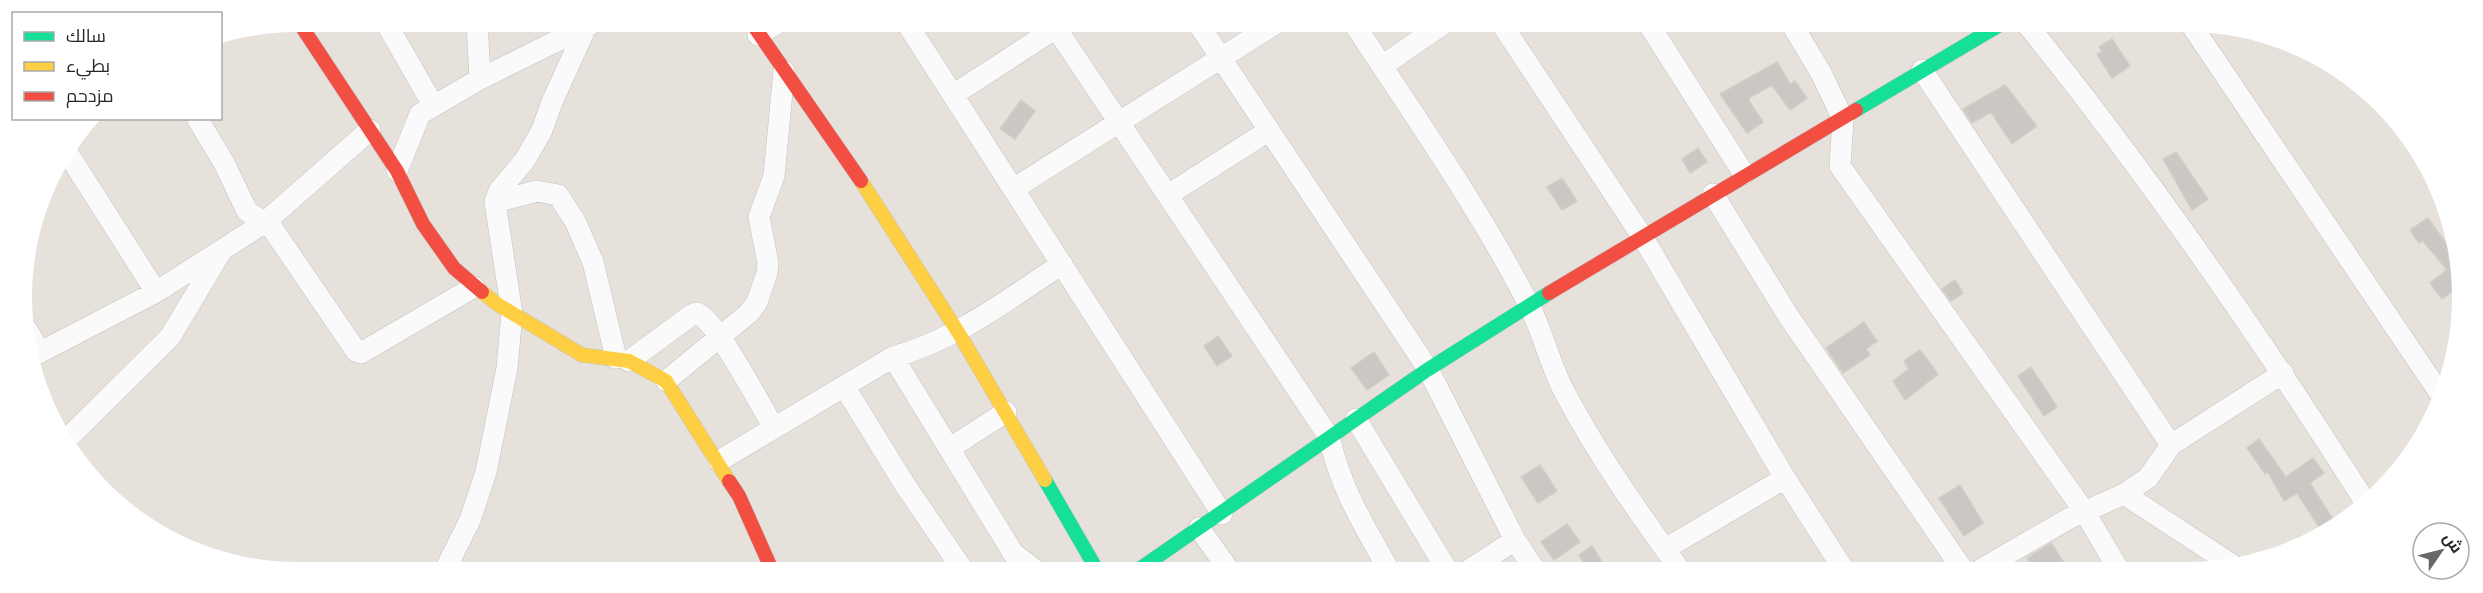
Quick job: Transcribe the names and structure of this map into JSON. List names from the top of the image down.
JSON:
{
  "legend": ["سالك", "بطيء", "مزدحم"],
  "north": "top right"
}
